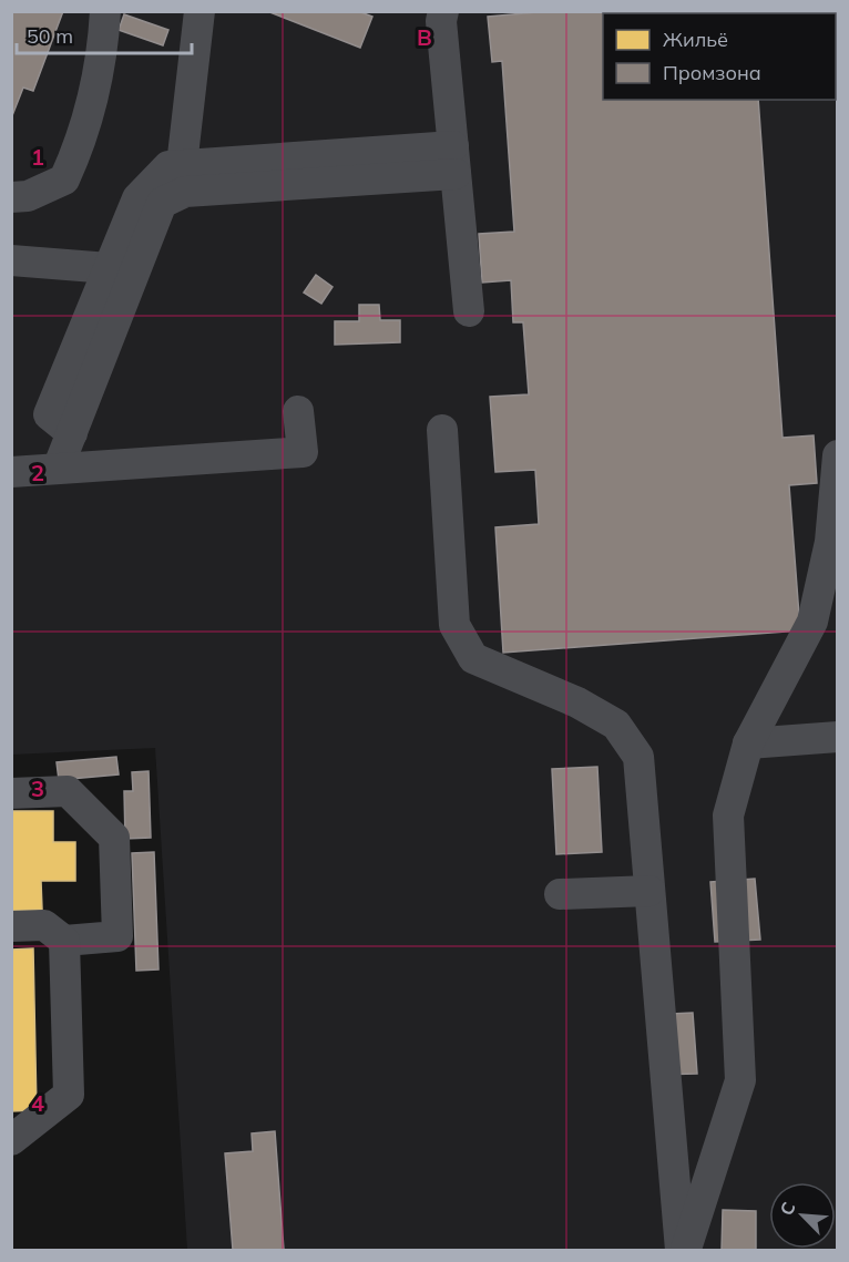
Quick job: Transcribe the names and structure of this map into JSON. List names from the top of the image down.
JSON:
{
  "legend": ["Жильё", "Промзона"],
  "scale_bar": "50 m",
  "north": "top left",
  "grid": {
    "columns": ["B"],
    "rows": [
      "1",
      "2",
      "3",
      "4"
    ]
  }
}
